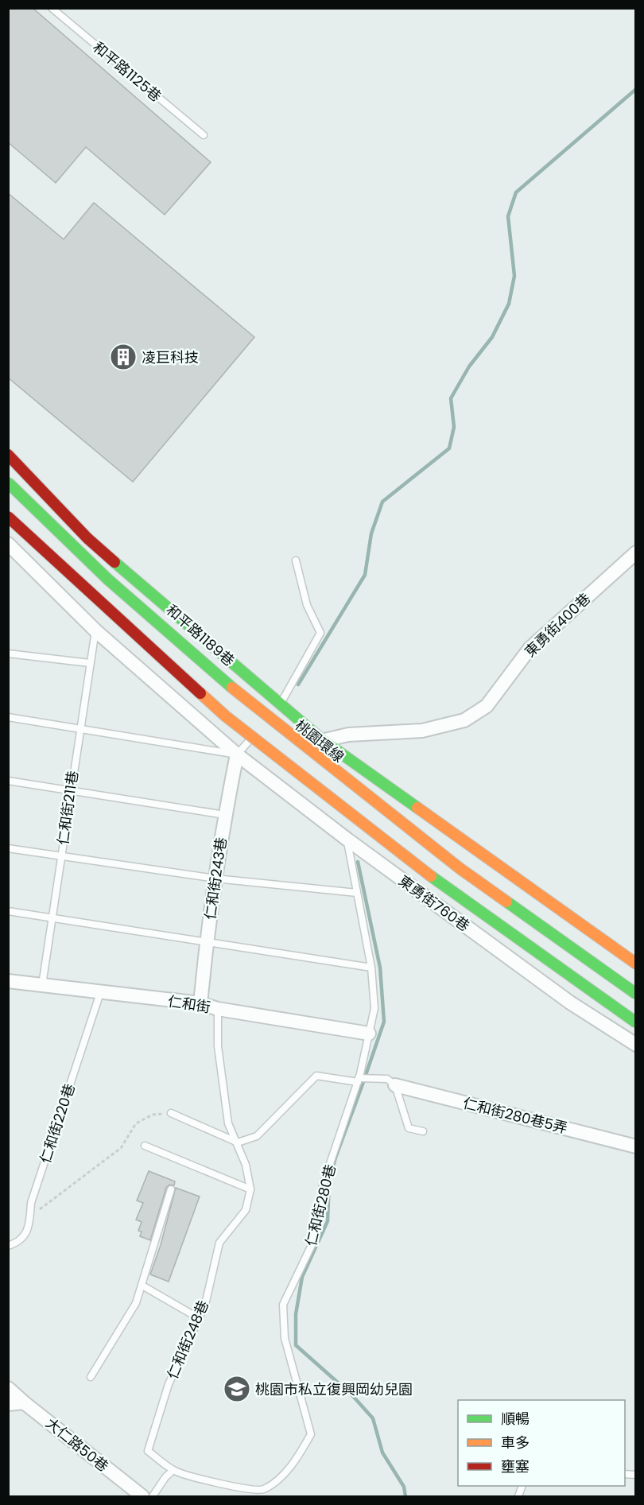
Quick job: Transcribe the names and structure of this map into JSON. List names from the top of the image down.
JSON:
{
  "streets": {
    "main road": ["和平路1189巷", "桃園環線"],
    "street": [
      "東勇街400巷",
      "仁和街243巷",
      "東勇街760巷",
      "仁和街",
      "仁和街280巷5弄",
      "大仁路50巷"
    ],
    "lane": [
      "和平路1125巷",
      "仁和街211巷",
      "仁和街220巷",
      "仁和街280巷",
      "仁和街248巷"
    ]
  },
  "crossings": [
    ["東勇街400巷", "和平路1189巷"],
    ["東勇街400巷", "仁和街243巷"],
    ["東勇街400巷", "東勇街760巷"],
    ["仁和街211巷", "仁和街"],
    ["仁和街243巷", "東勇街760巷"],
    ["仁和街243巷", "仁和街"],
    ["東勇街760巷", "仁和街280巷"],
    ["仁和街", "仁和街220巷"],
    ["仁和街", "仁和街280巷"],
    ["仁和街", "仁和街248巷"],
    ["仁和街280巷", "仁和街248巷"]
  ],
  "places": {
    "building": ["凌巨科技"],
    "school or university": ["桃園市私立復興岡幼兒園"]
  },
  "legend": ["順暢", "車多", "壅塞"]
}
